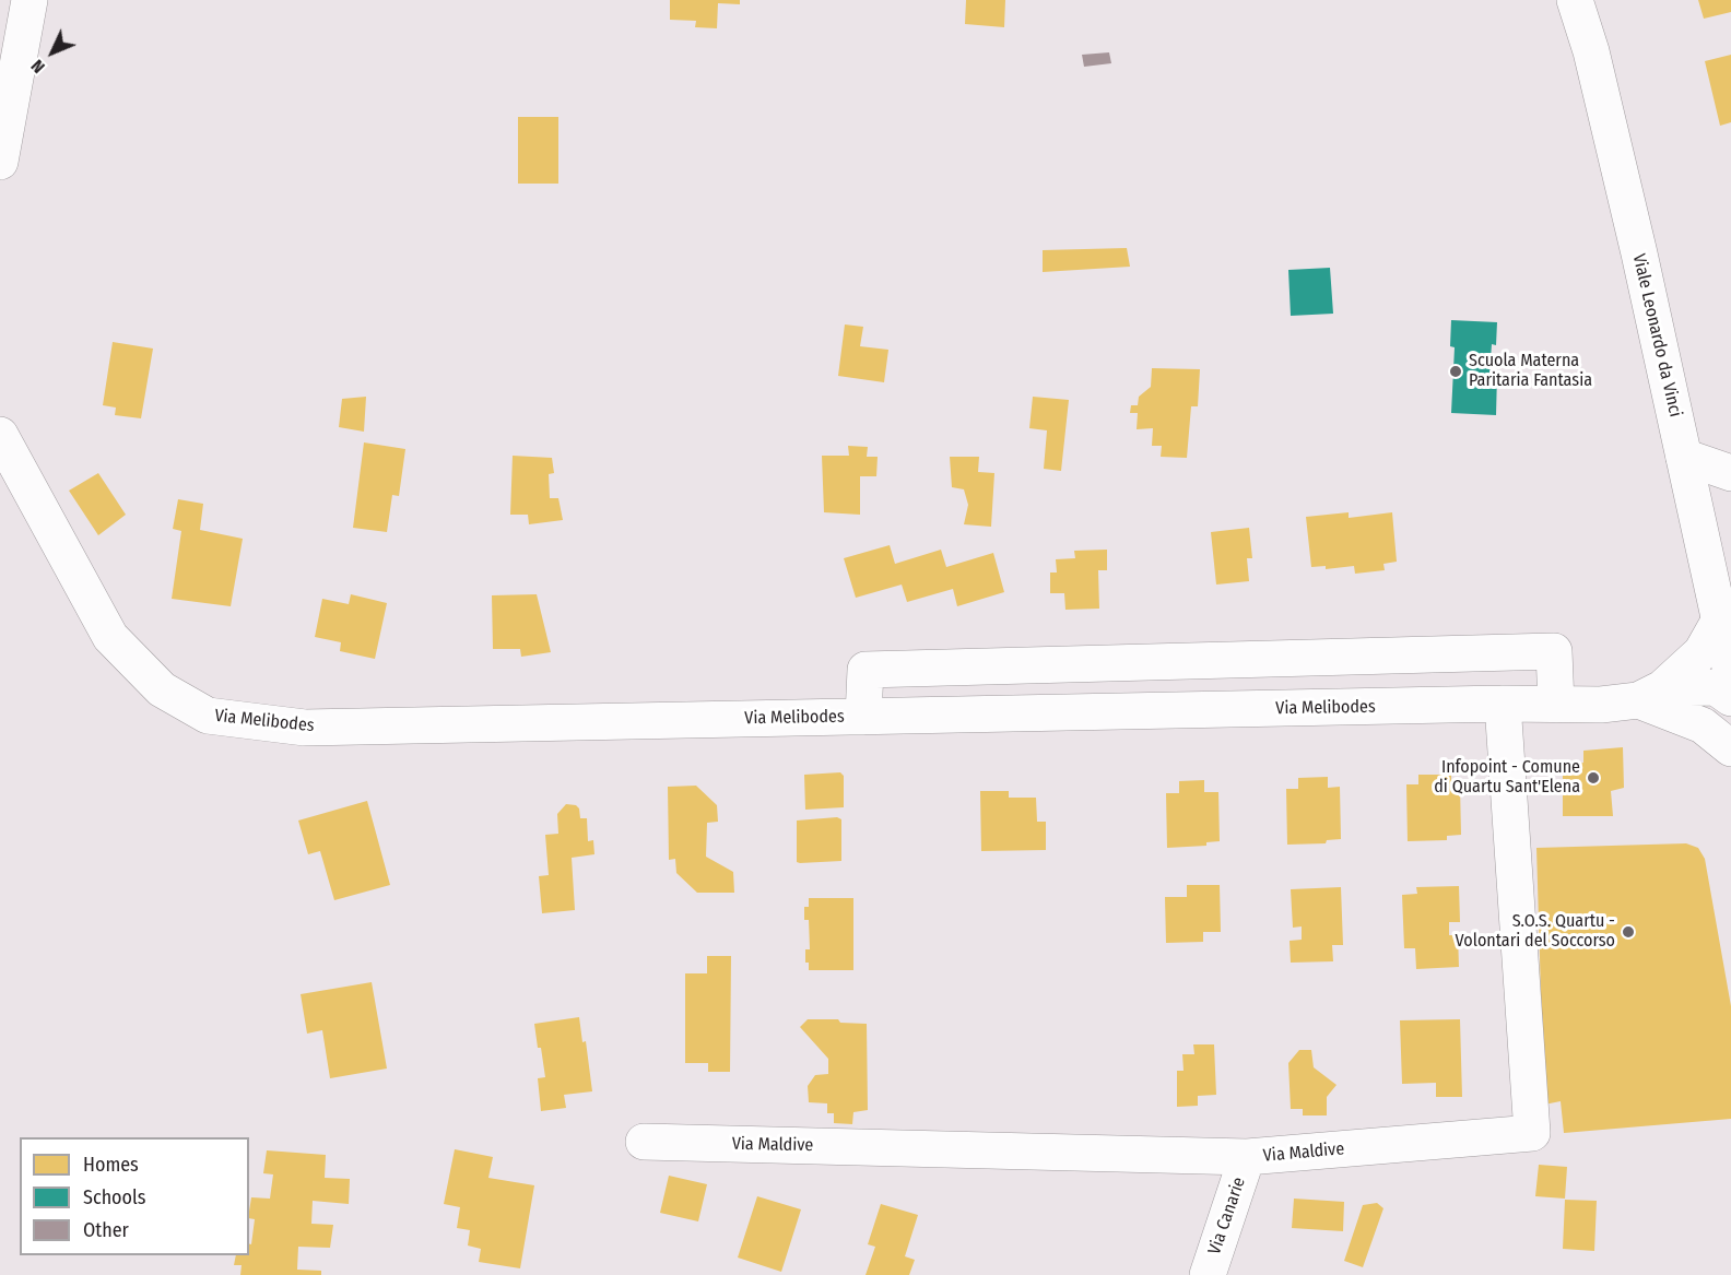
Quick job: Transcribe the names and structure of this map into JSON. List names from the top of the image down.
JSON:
{
  "streets": {
    "street": [
      "Viale Leonardo da Vinci",
      "Via Melibodes",
      "Via Maldive",
      "Via Canarie"
    ]
  },
  "crossings": [
    ["Viale Leonardo da Vinci", "Via Melibodes"],
    ["Via Melibodes", "Via Maldive"],
    ["Via Maldive", "Via Canarie"]
  ],
  "places": ["Scuola Materna Paritaria Fantasia", "Infopoint - Comune di Quartu Sant'Elena", "S.O.S. Quartu - Volontari del Soccorso"],
  "legend": ["Homes", "Schools", "Other"],
  "north": "bottom left"
}
